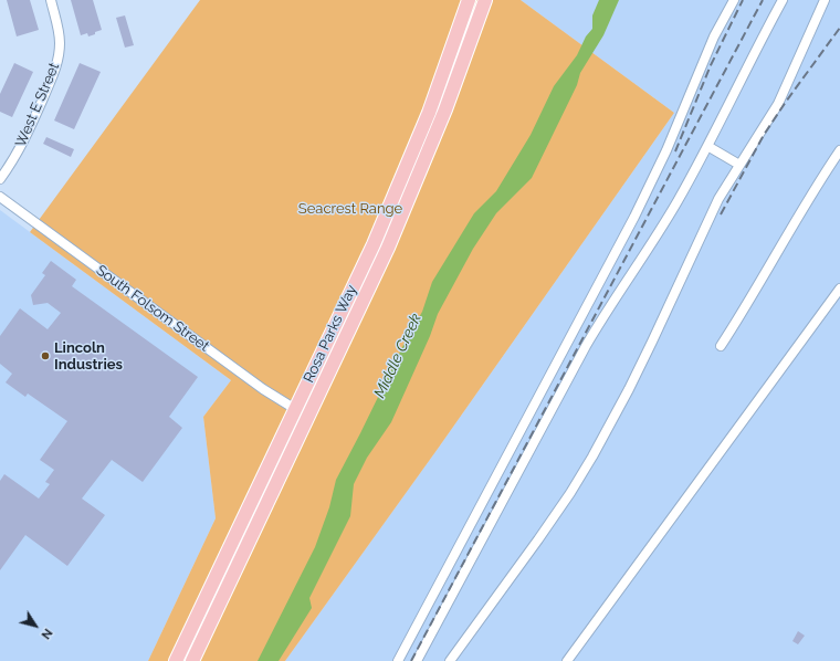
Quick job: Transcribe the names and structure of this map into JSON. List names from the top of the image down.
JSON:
{
  "streets": {
    "highway": ["Rosa Parks Way"],
    "street": ["West E Street", "South Folsom Street"]
  },
  "crossings": [
    ["South Folsom Street", "Rosa Parks Way"]
  ],
  "water": ["Middle Creek"],
  "parks": ["Seacrest Range"],
  "places": ["Lincoln Industries"],
  "north": "bottom right"
}
